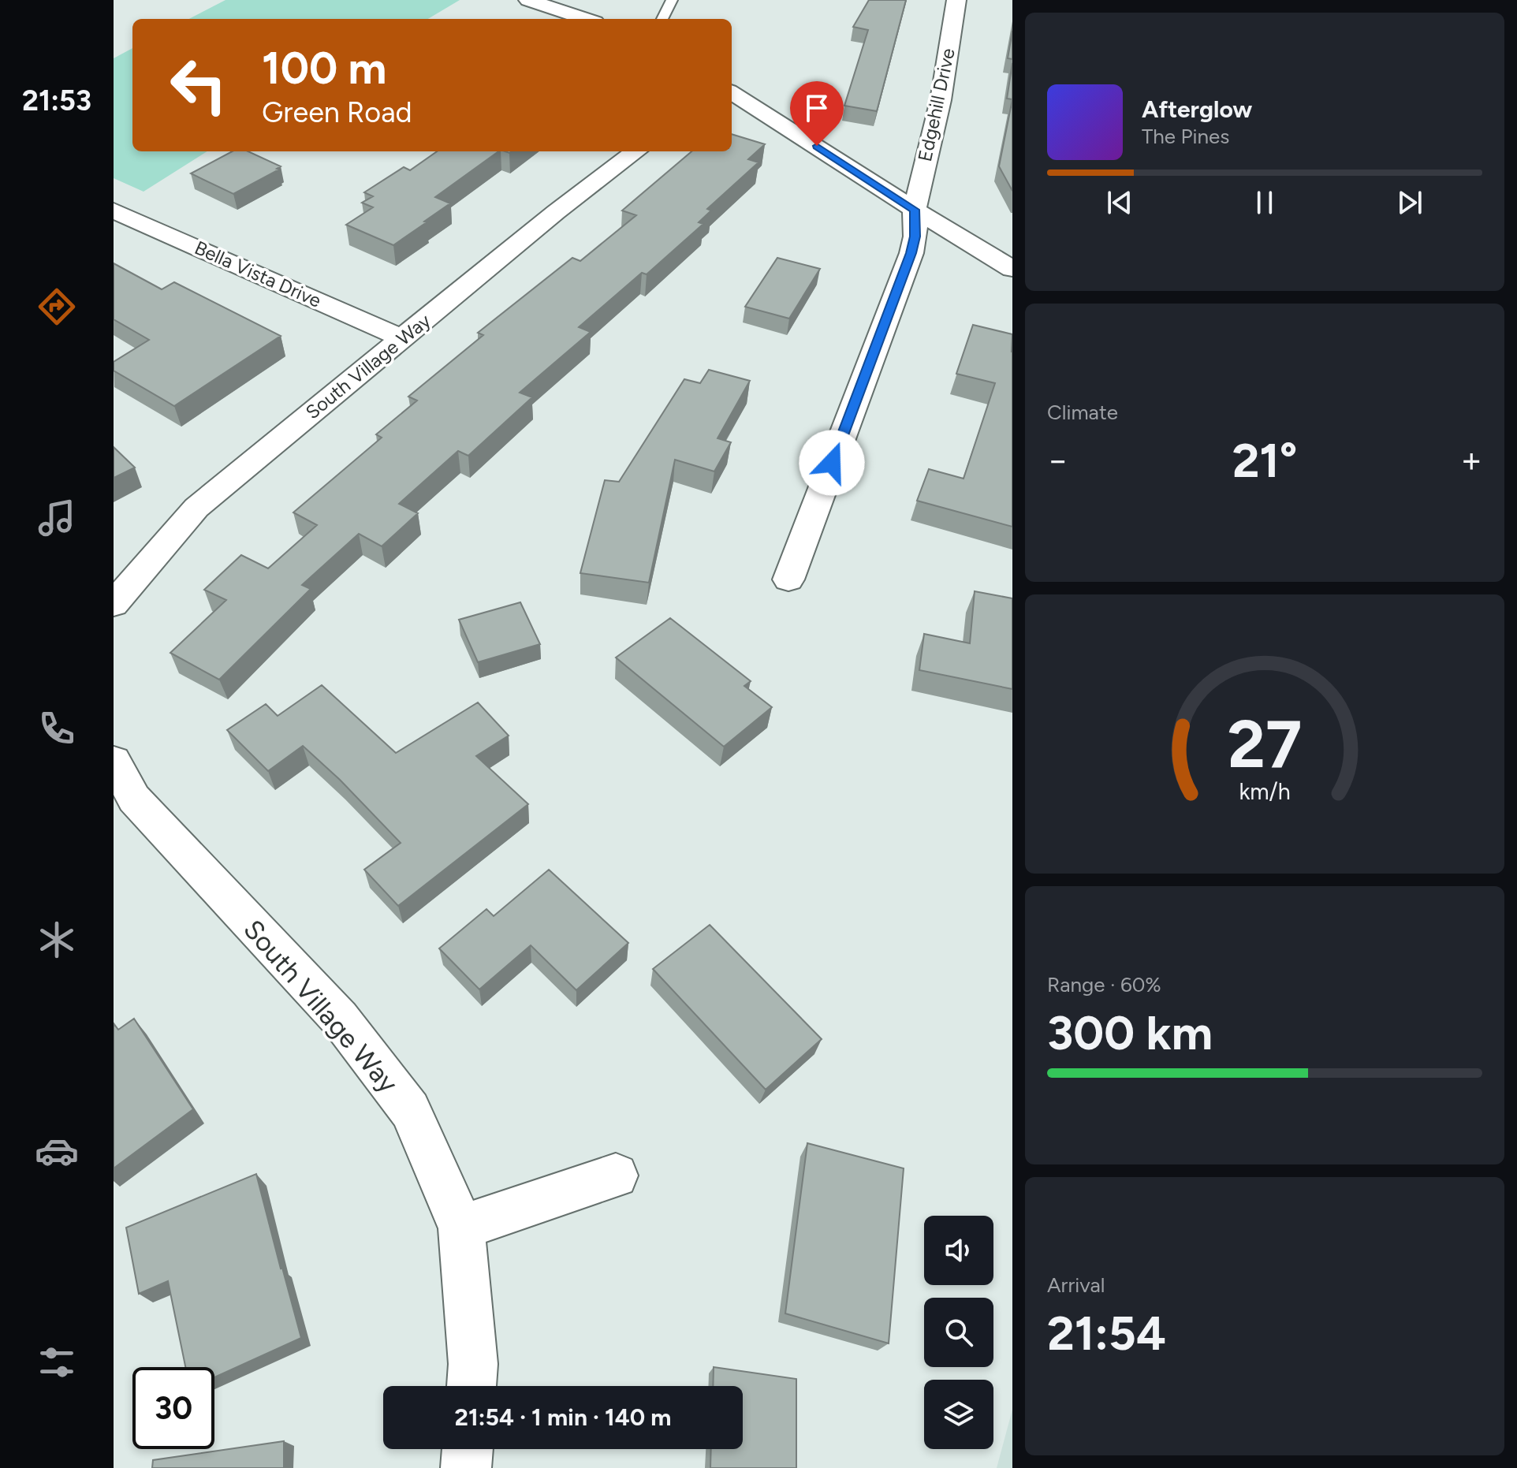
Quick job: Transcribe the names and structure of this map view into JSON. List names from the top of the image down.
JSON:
{
  "streets": {
    "street": ["Edgehill Drive", "Bella Vista Drive", "South Village Way"]
  },
  "crossings": [
    ["Bella Vista Drive", "South Village Way"]
  ],
  "page": {
    "tabs": "21:53",
    "turn": ["100 m", "Green Road"],
    "song": ["Afterglow", "The Pines"],
    "tile": [
      "Climate",
      ["Range · 60%", "300 km"],
      ["Arrival", "21:54"]
    ],
    "heat": ["−", "21°", "+"],
    "limit": "30",
    "trip": "21:54 · 1 min · 140 m",
    "gauge": ["27", "km/h"]
  }
}
